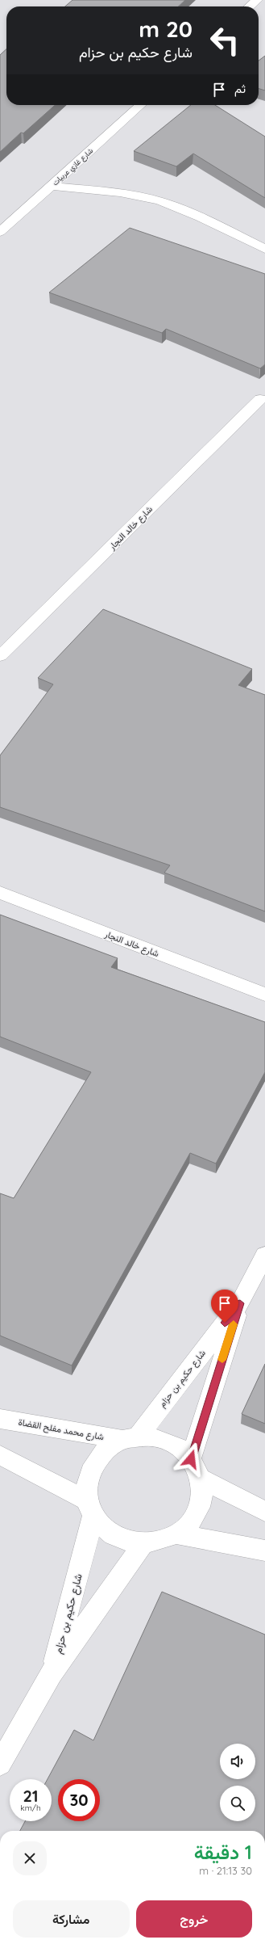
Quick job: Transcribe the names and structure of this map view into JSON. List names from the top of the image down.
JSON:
{
  "streets": {
    "street": [
      "شارع غازي عربيات",
      "شارع خالد النجار",
      "شارع حكيم بن حزام",
      "شارع محمد مفلح القضاة"
    ]
  },
  "crossings": [
    ["شارع حكيم بن حزام", "شارع محمد مفلح القضاة"]
  ],
  "page": {
    "turn": ["20 m", "شارع حكيم بن حزام"],
    "then": "ثم",
    "speed": "21 km/h",
    "limit": "30",
    "heading": ["1 دقيقة", "30 m · 21:13"],
    "buttons": ["خروج", "مشاركة"]
  }
}
